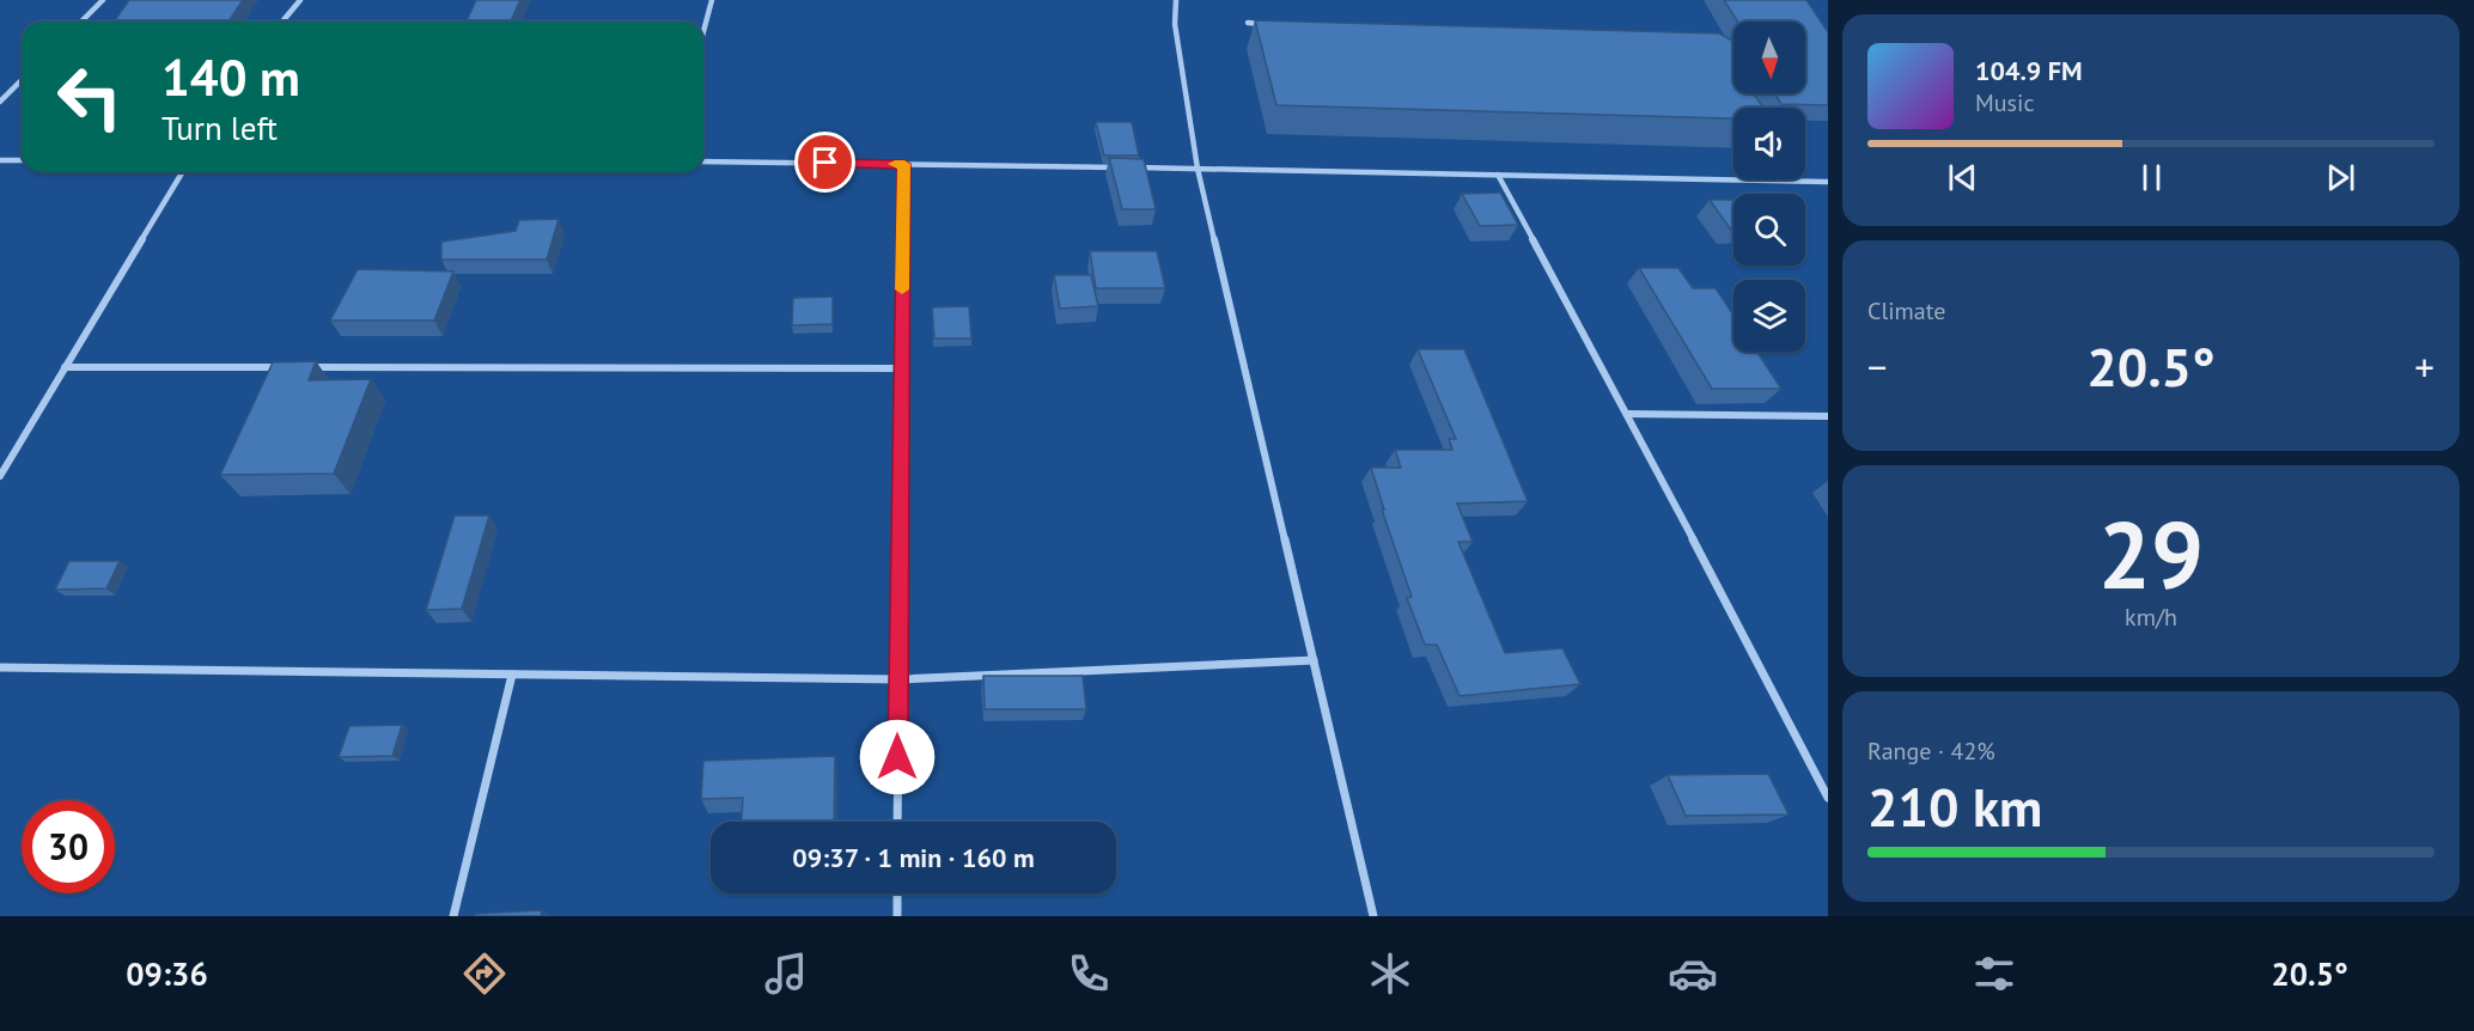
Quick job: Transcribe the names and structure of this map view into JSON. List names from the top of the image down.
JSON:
{
  "north": "bottom",
  "page": {
    "turn": ["140 m", "Turn left"],
    "song": ["104.9 FM", "Music"],
    "tile": [
      "Climate",
      ["29", "km/h"],
      ["Range · 42%", "210 km"]
    ],
    "heat": ["−", "20.5°", "+"],
    "limit": "30",
    "trip": "09:37 · 1 min · 160 m",
    "tabs": ["09:36", "20.5°"]
  }
}
